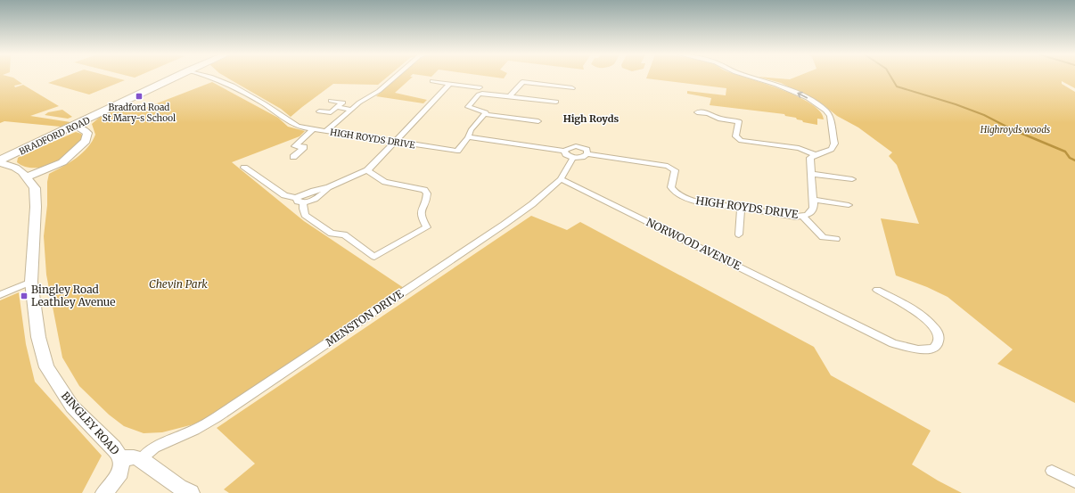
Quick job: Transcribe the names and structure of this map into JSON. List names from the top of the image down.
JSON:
{
  "streets": {
    "main road": ["BRADFORD ROAD"],
    "street": [
      "HIGH ROYDS DRIVE",
      "NORWOOD AVENUE",
      "MENSTON DRIVE",
      "BINGLEY ROAD"
    ]
  },
  "crossings": [
    ["BRADFORD ROAD", "BINGLEY ROAD"],
    ["NORWOOD AVENUE", "MENSTON DRIVE"],
    ["MENSTON DRIVE", "BINGLEY ROAD"]
  ],
  "districts": ["High Royds"],
  "parks": ["Highroyds woods", "Chevin Park"],
  "places": {
    "transit": ["Bradford Road St Mary-s School", "Bingley Road Leathley Avenue"]
  }
}
